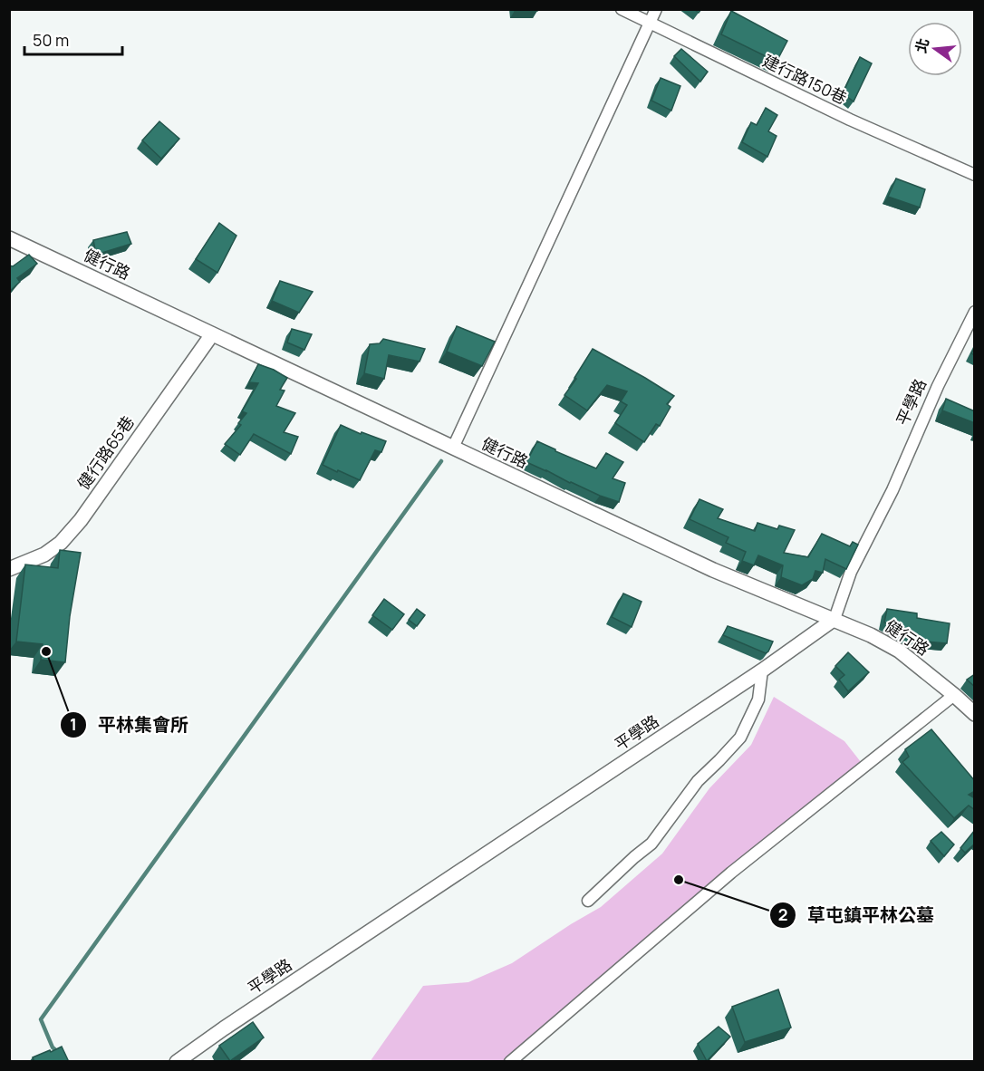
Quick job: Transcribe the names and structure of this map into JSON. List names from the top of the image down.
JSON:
{
  "streets": {
    "street": [
      "建行路150巷",
      "健行路",
      "平學路",
      "健行路65巷"
    ]
  },
  "crossings": [
    ["健行路", "平學路"],
    ["健行路", "健行路65巷"]
  ],
  "places": ["平林集會所", "草屯鎮平林公墓"],
  "scale_bar": "50 m",
  "north": "left"
}
